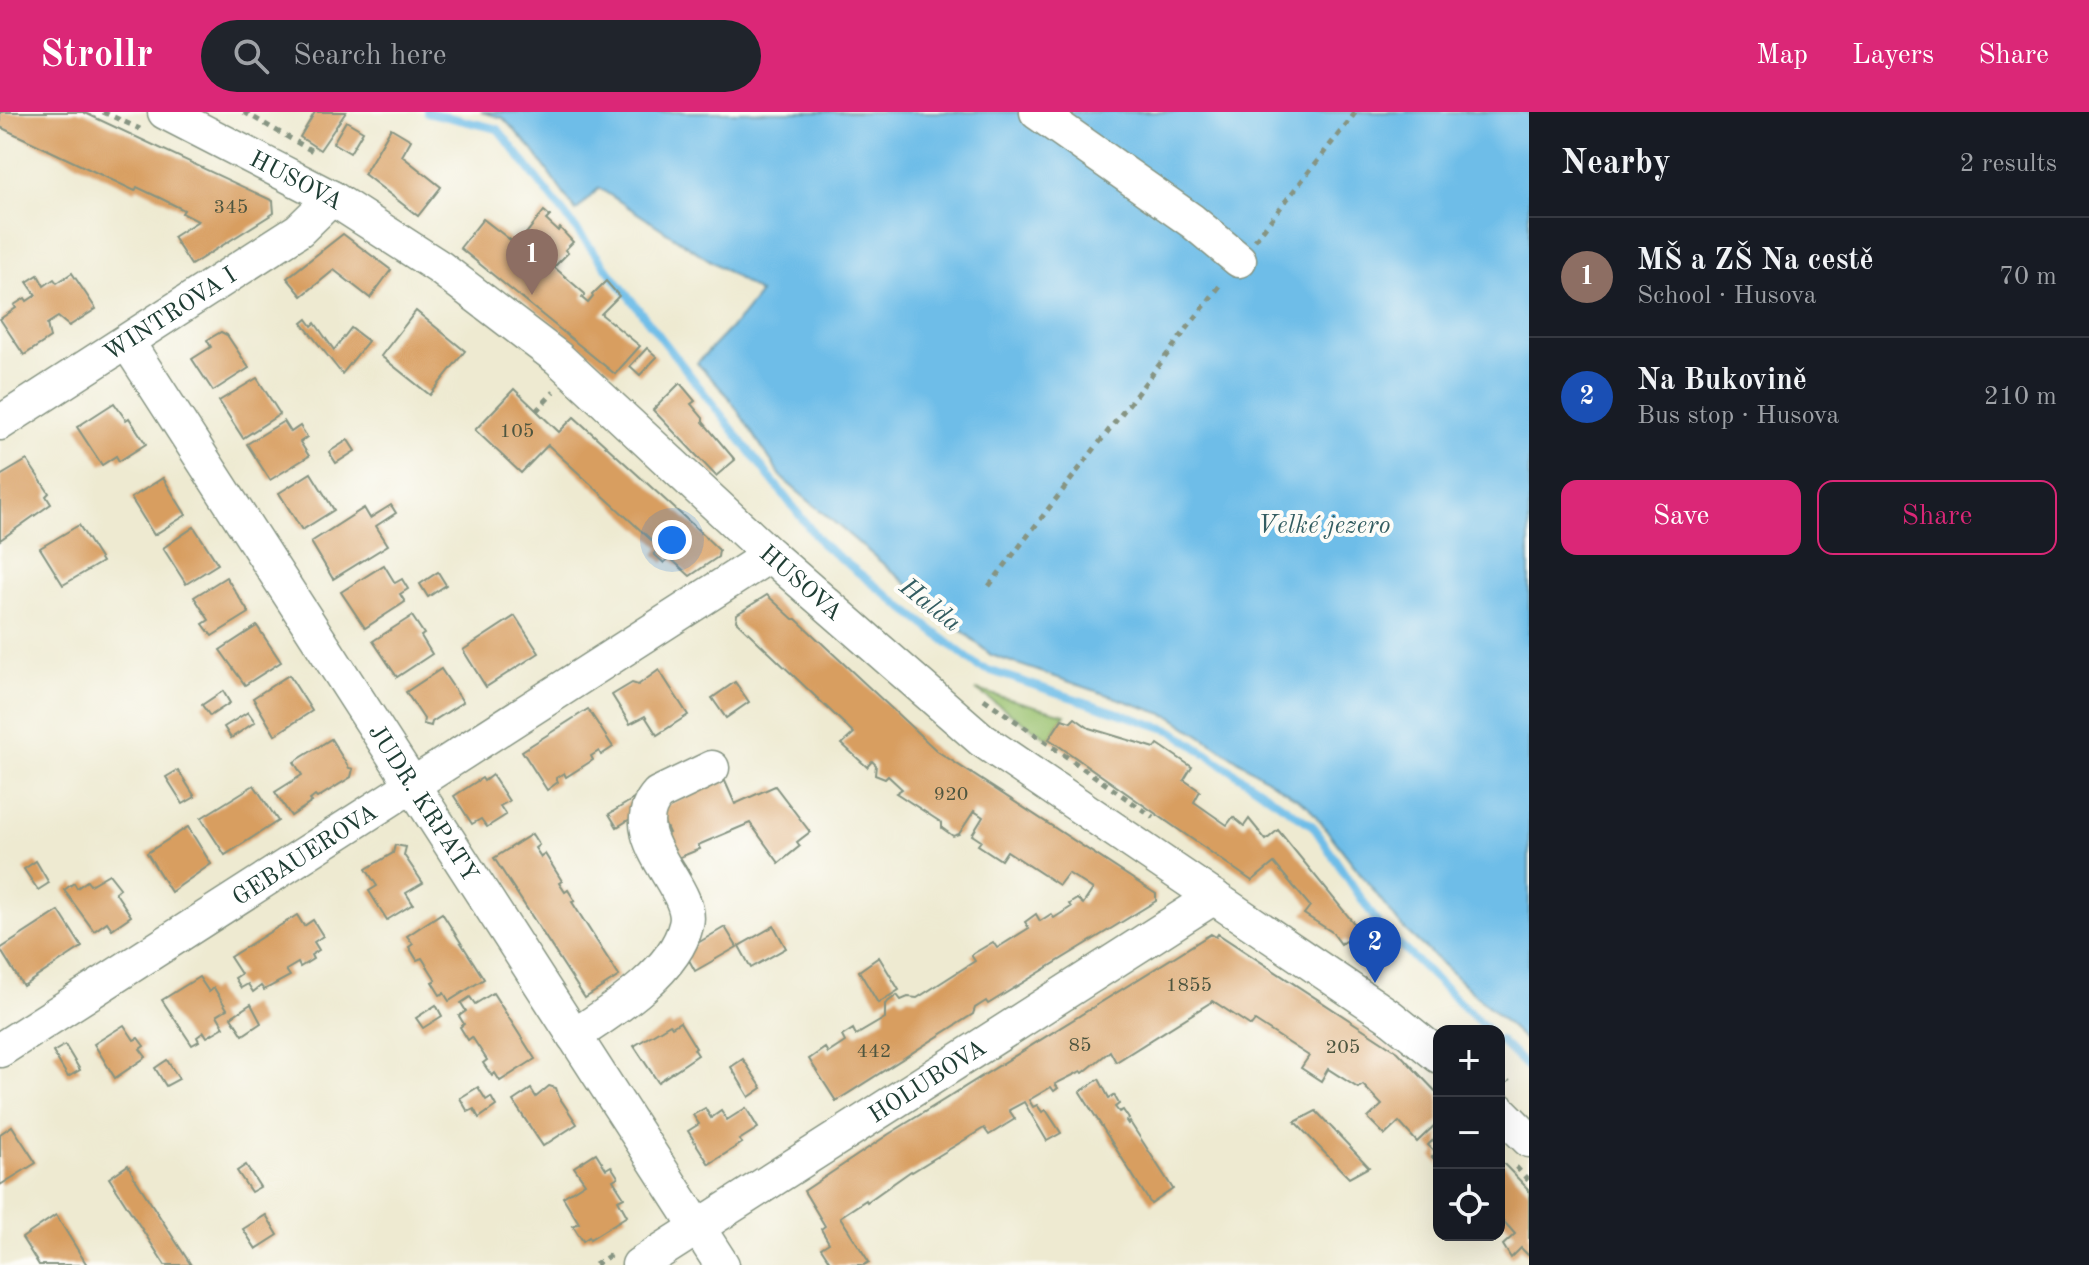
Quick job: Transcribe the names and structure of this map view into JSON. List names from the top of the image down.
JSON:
{
  "streets": {
    "street": [
      "HUSOVA",
      "WINTROVA I",
      "JUDR. KRPATY",
      "GEBAUEROVA",
      "HOLUBOVA"
    ]
  },
  "crossings": [
    ["HUSOVA", "WINTROVA I"],
    ["HUSOVA", "GEBAUEROVA"],
    ["HUSOVA", "HOLUBOVA"],
    ["WINTROVA I", "JUDR. KRPATY"],
    ["JUDR. KRPATY", "GEBAUEROVA"],
    ["JUDR. KRPATY", "HOLUBOVA"]
  ],
  "water": ["Velké jezero", "Halda"],
  "house_numbers": [
    "345",
    "105",
    "920",
    "1855",
    "85",
    "205",
    "442"
  ],
  "page": {
    "header": "Strollr",
    "search": "Search here",
    "nav": ["Map", "Layers", "Share"],
    "heading": ["Nearby", "2 results"],
    "list": [
      {
        "mark": "1",
        "name": "MŠ a ZŠ Na cestě",
        "note": "School · Husova",
        "value": "70 m"
      },
      {
        "mark": "2",
        "name": "Na Bukovině",
        "note": "Bus stop · Husova",
        "value": "210 m"
      }
    ],
    "pins": ["1", "2"],
    "buttons": ["Save", "Share"],
    "map_buttons": ["+", "−"]
  }
}
